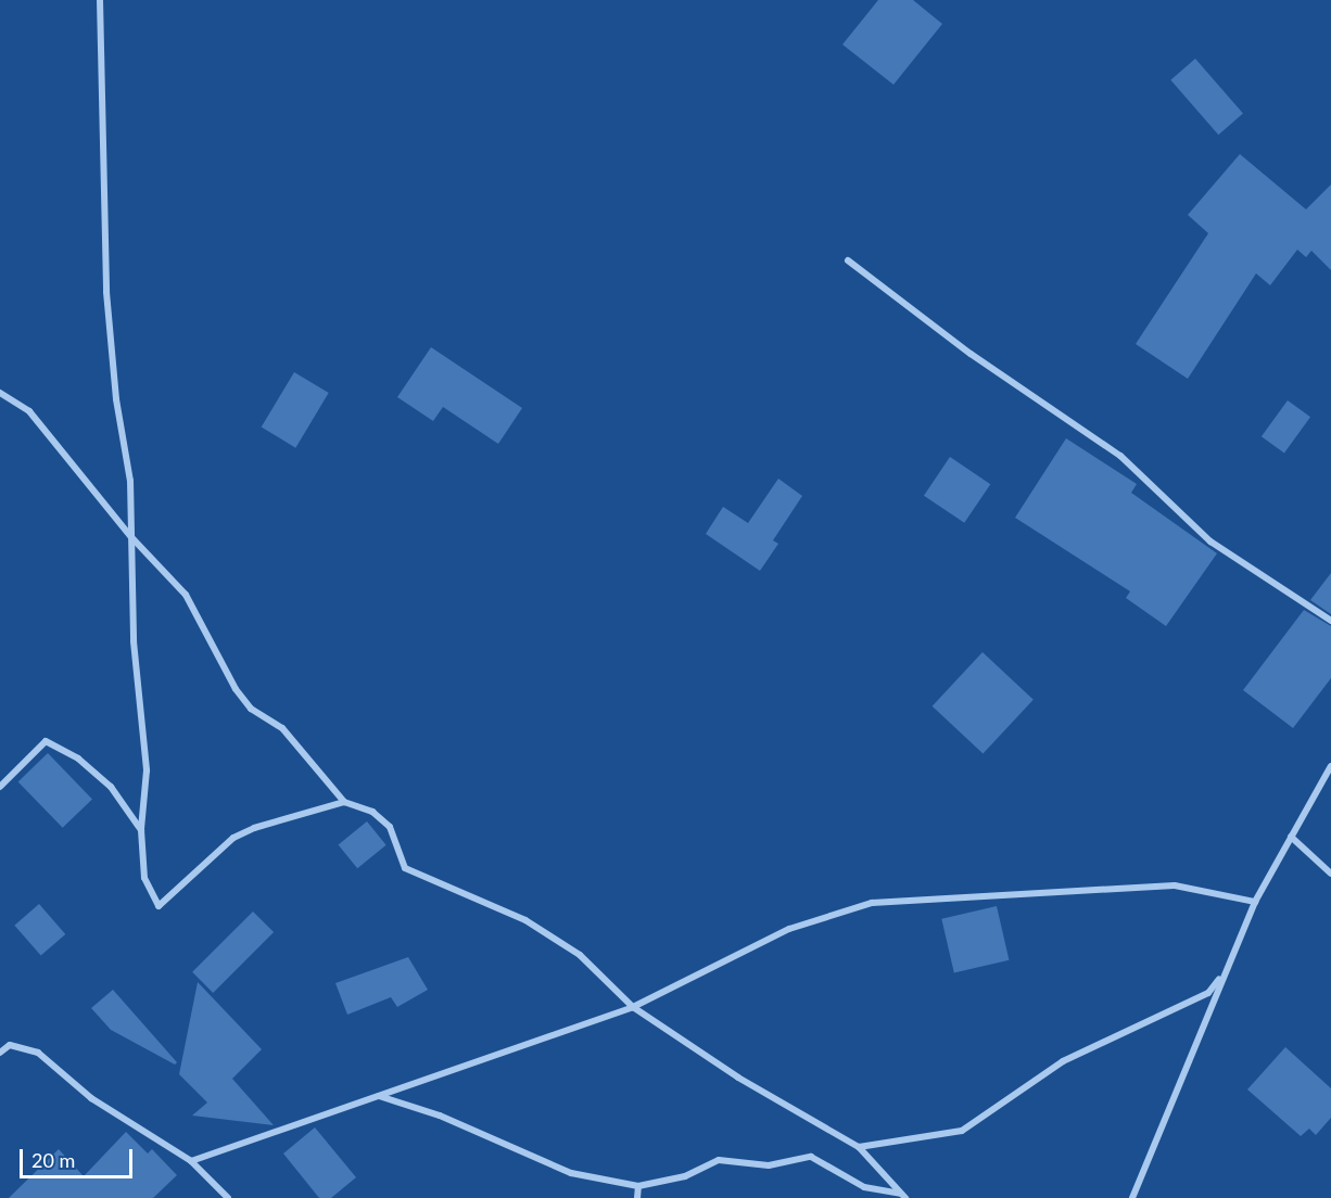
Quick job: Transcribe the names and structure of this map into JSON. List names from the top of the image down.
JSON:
{
  "scale_bar": "20 m"
}
